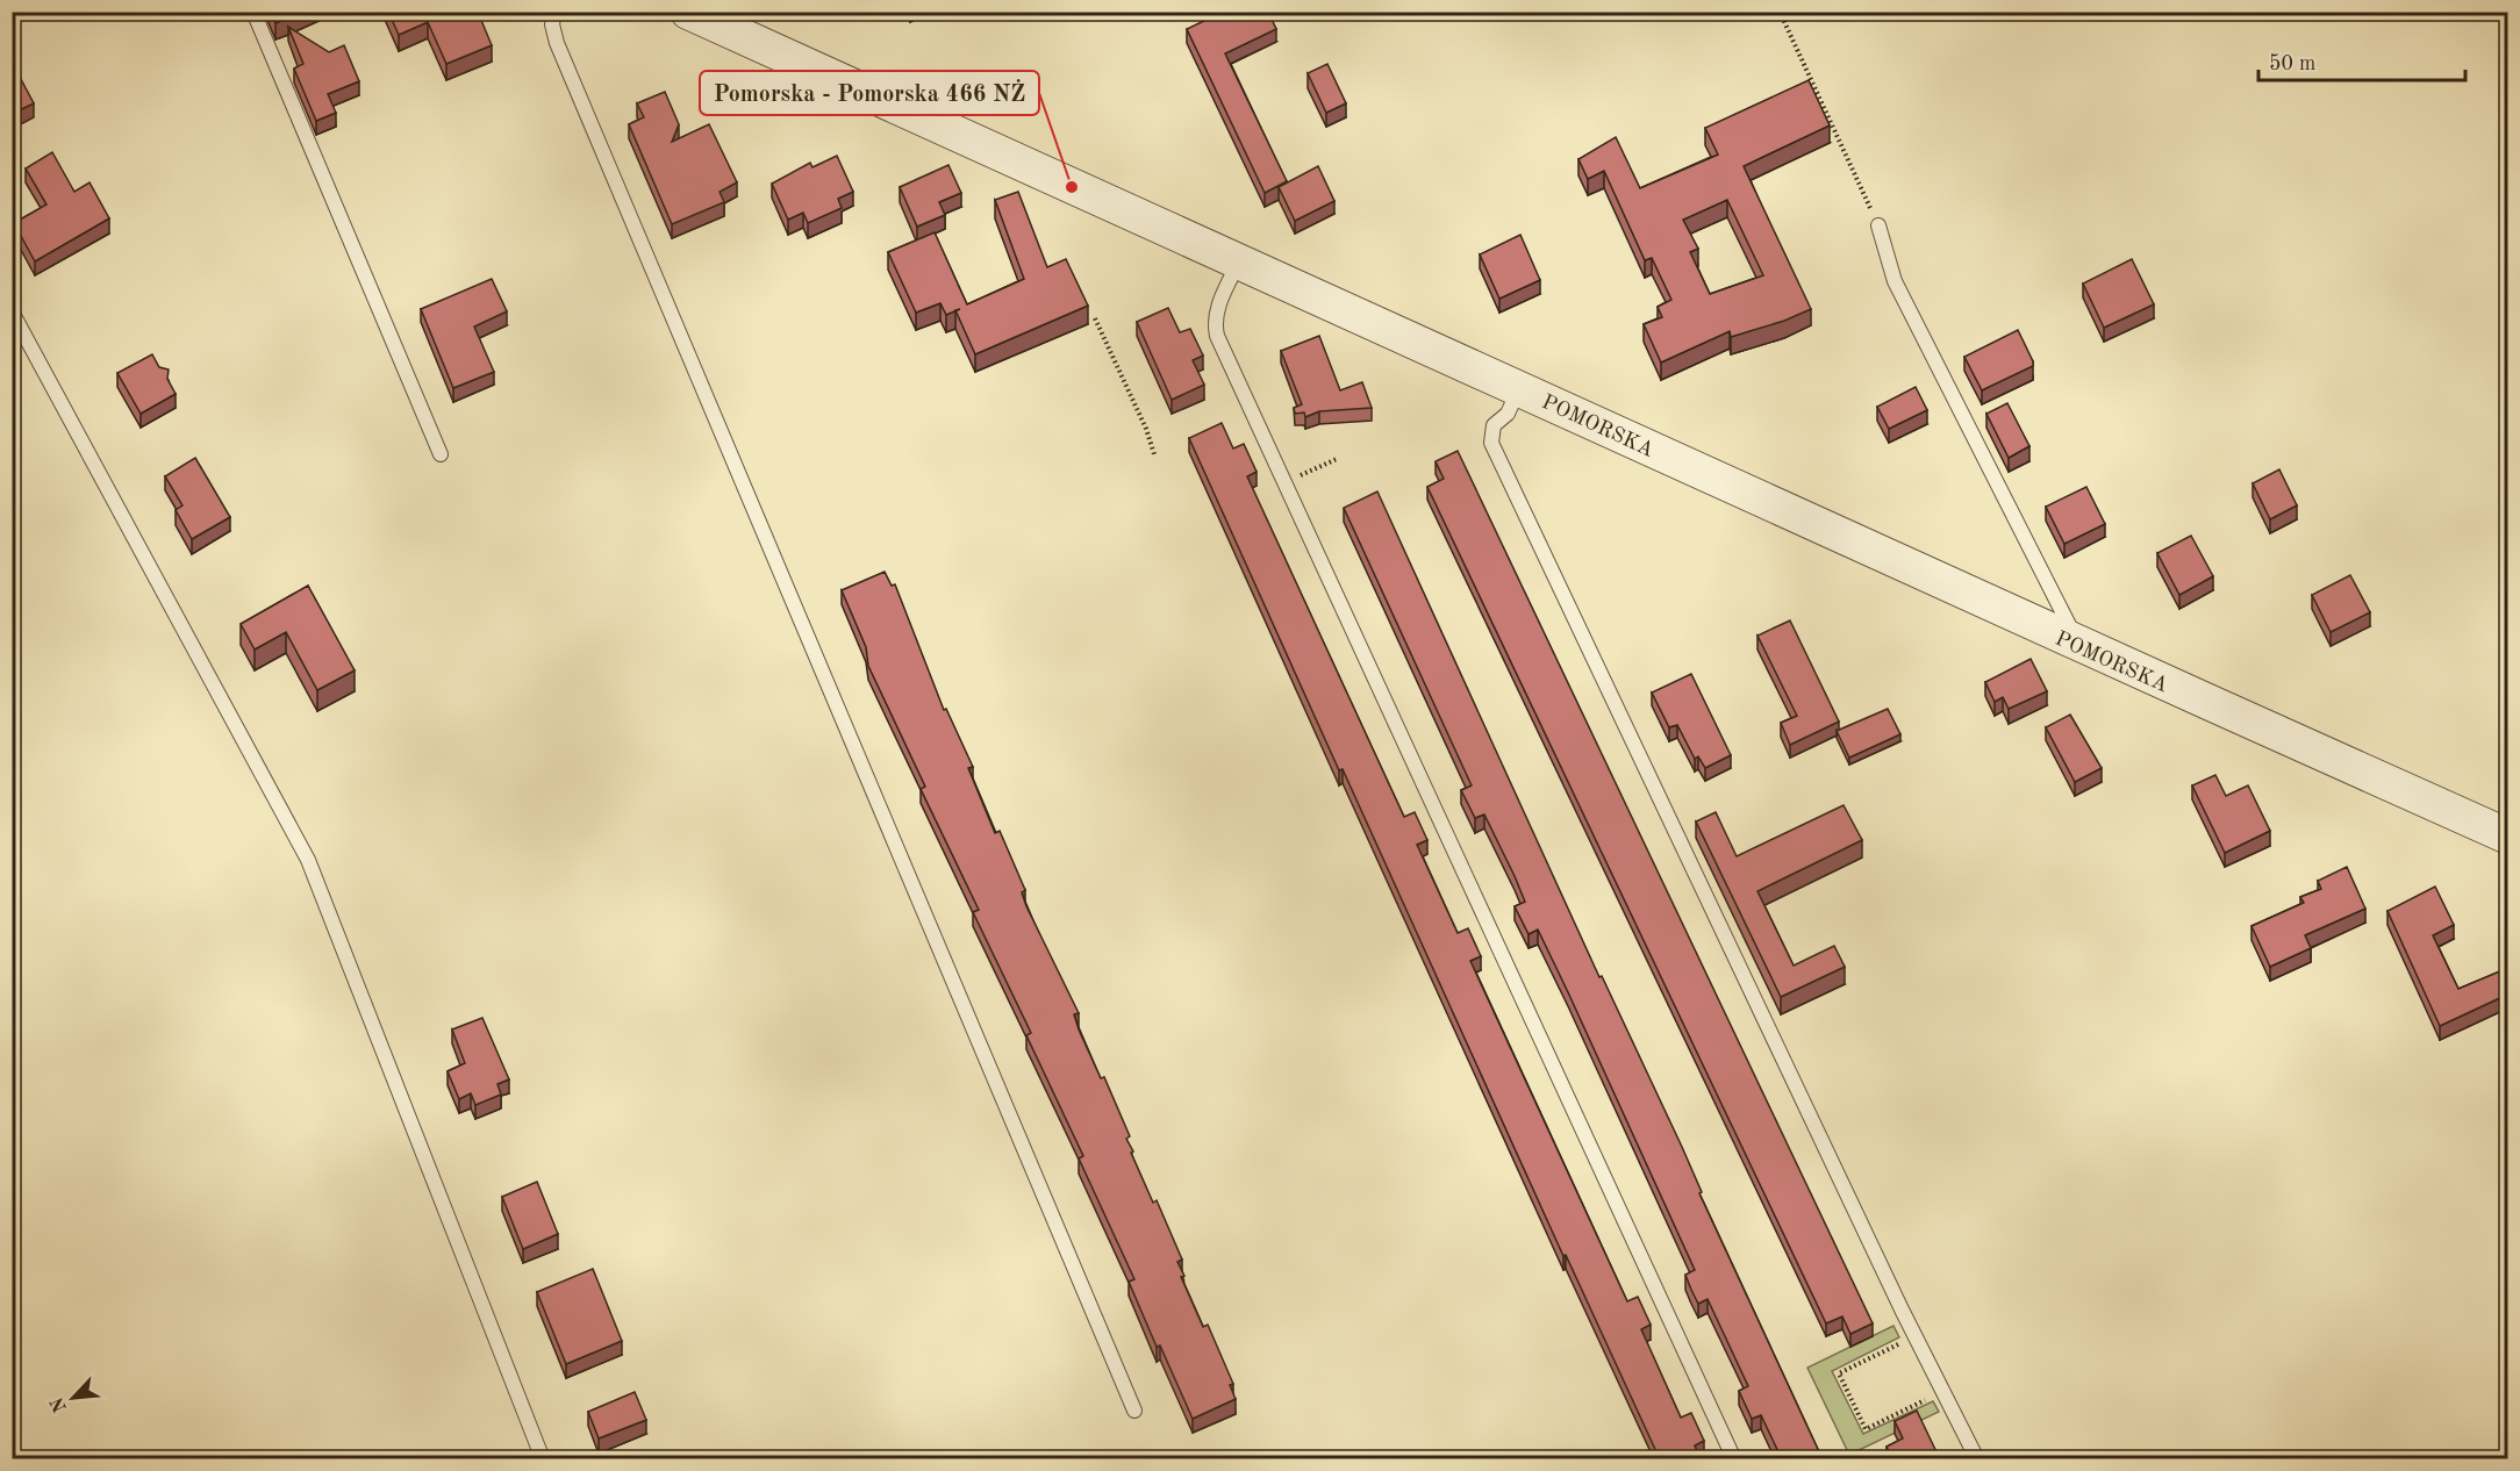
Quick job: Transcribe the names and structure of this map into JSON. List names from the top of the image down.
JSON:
{
  "streets": {
    "street": ["POMORSKA"]
  },
  "places": ["Pomorska - Pomorska 466 NŻ"],
  "scale_bar": "50 m",
  "north": "bottom left"
}
